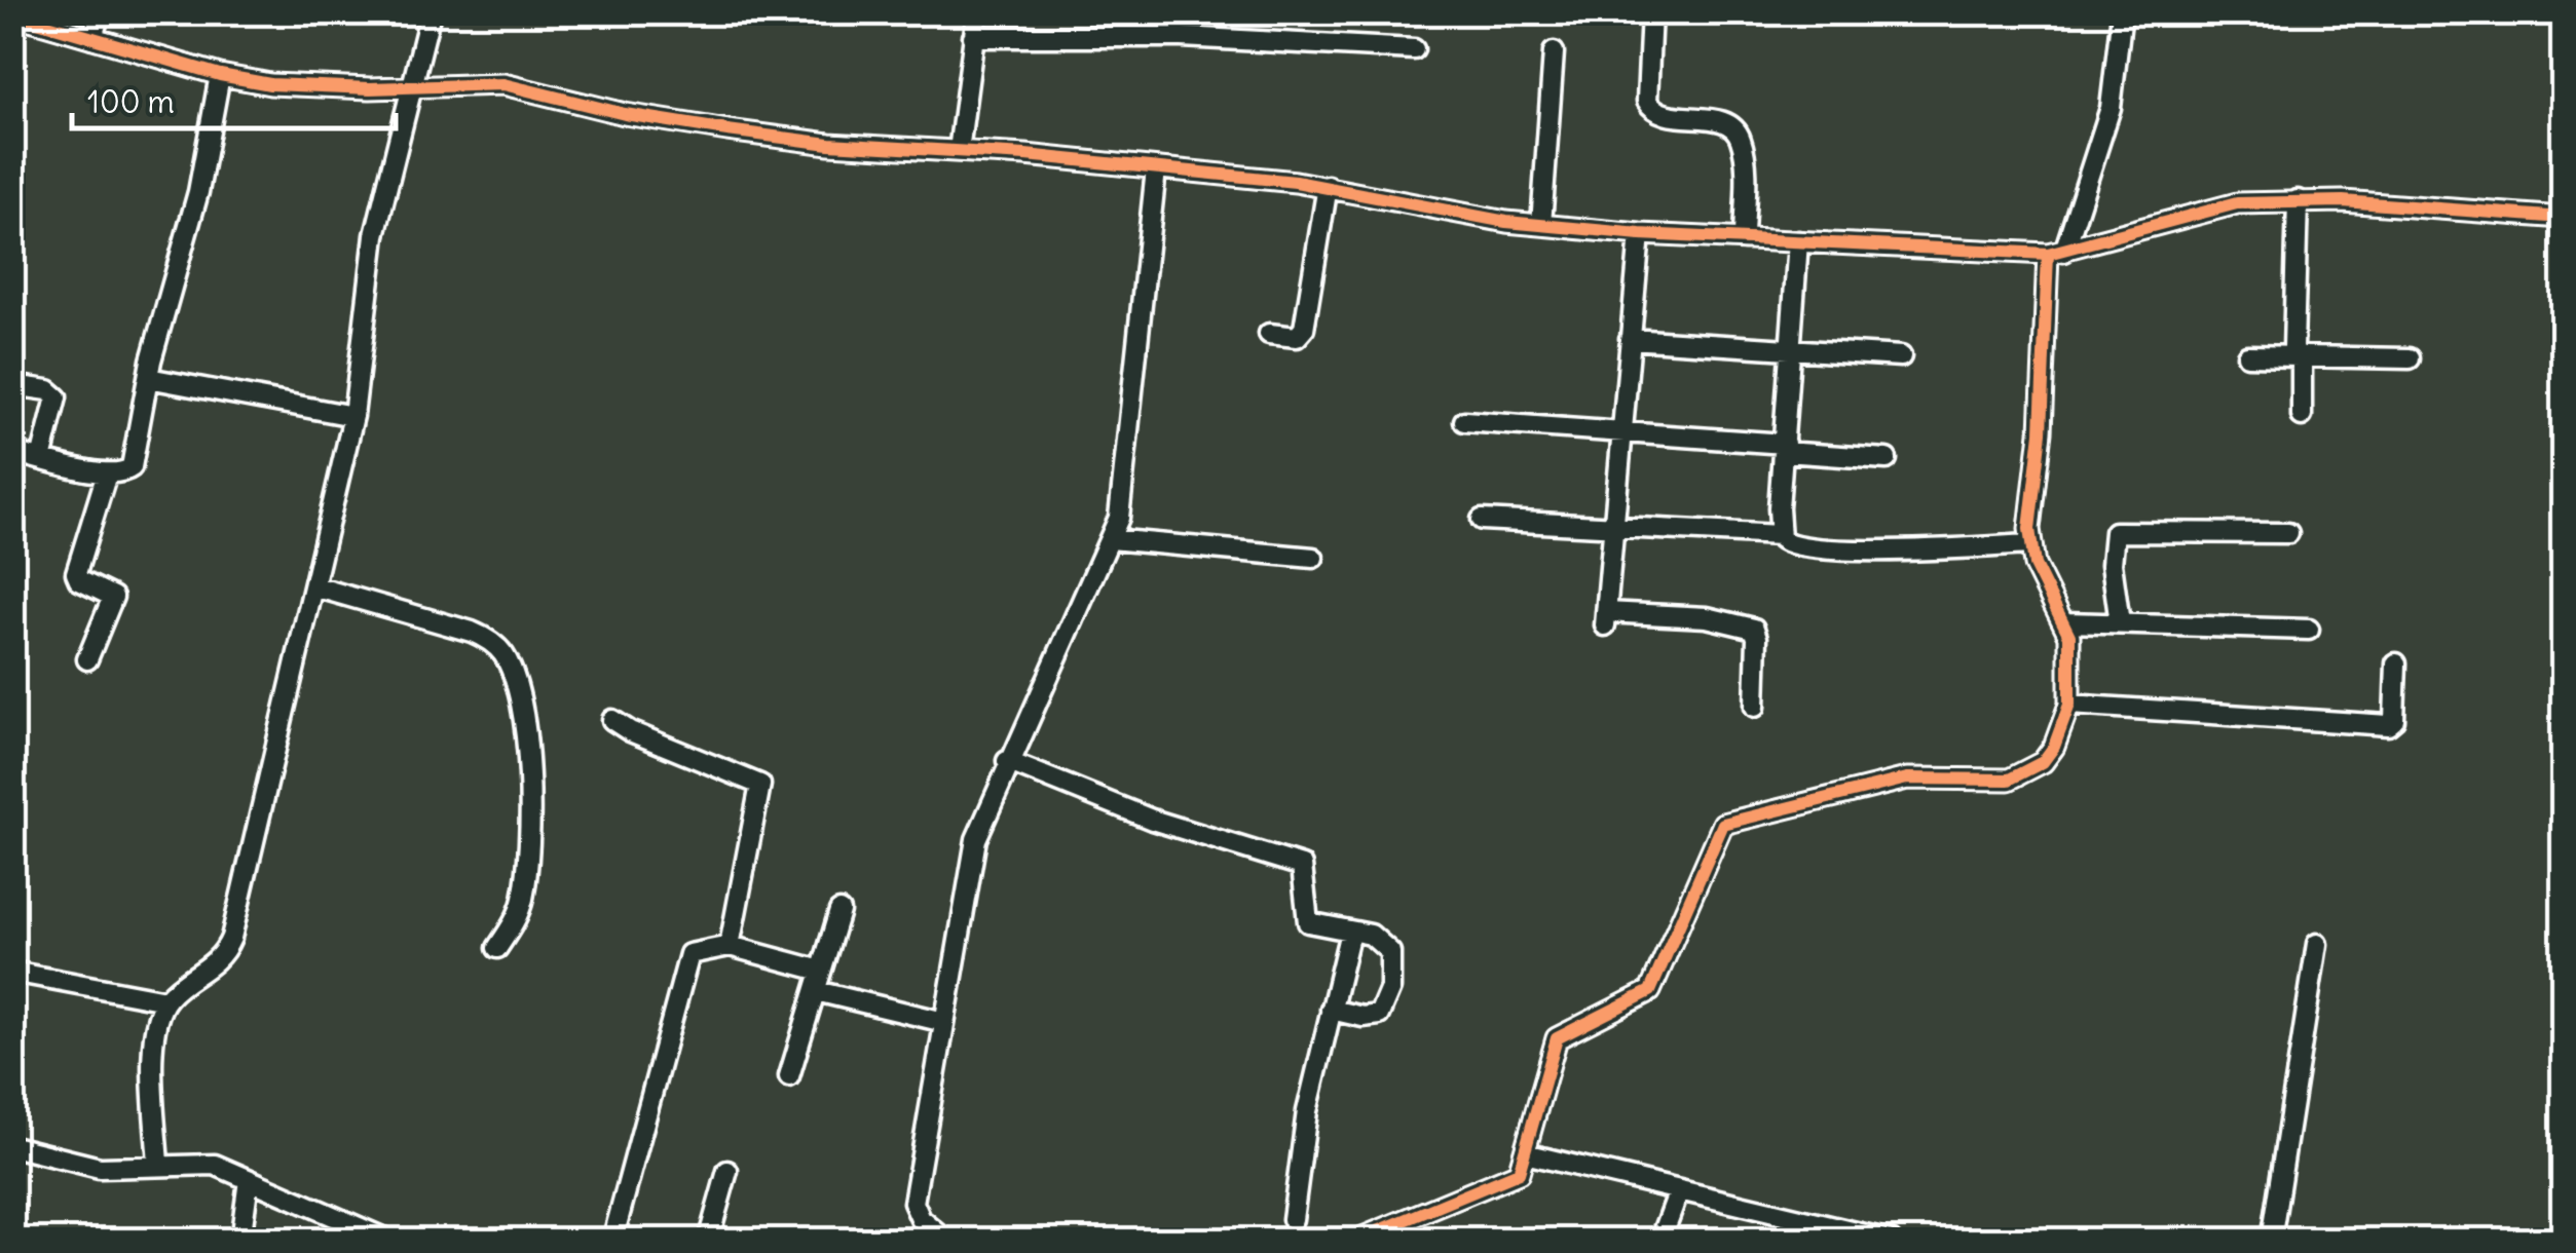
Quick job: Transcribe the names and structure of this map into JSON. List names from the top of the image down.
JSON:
{
  "scale_bar": "100 m"
}
